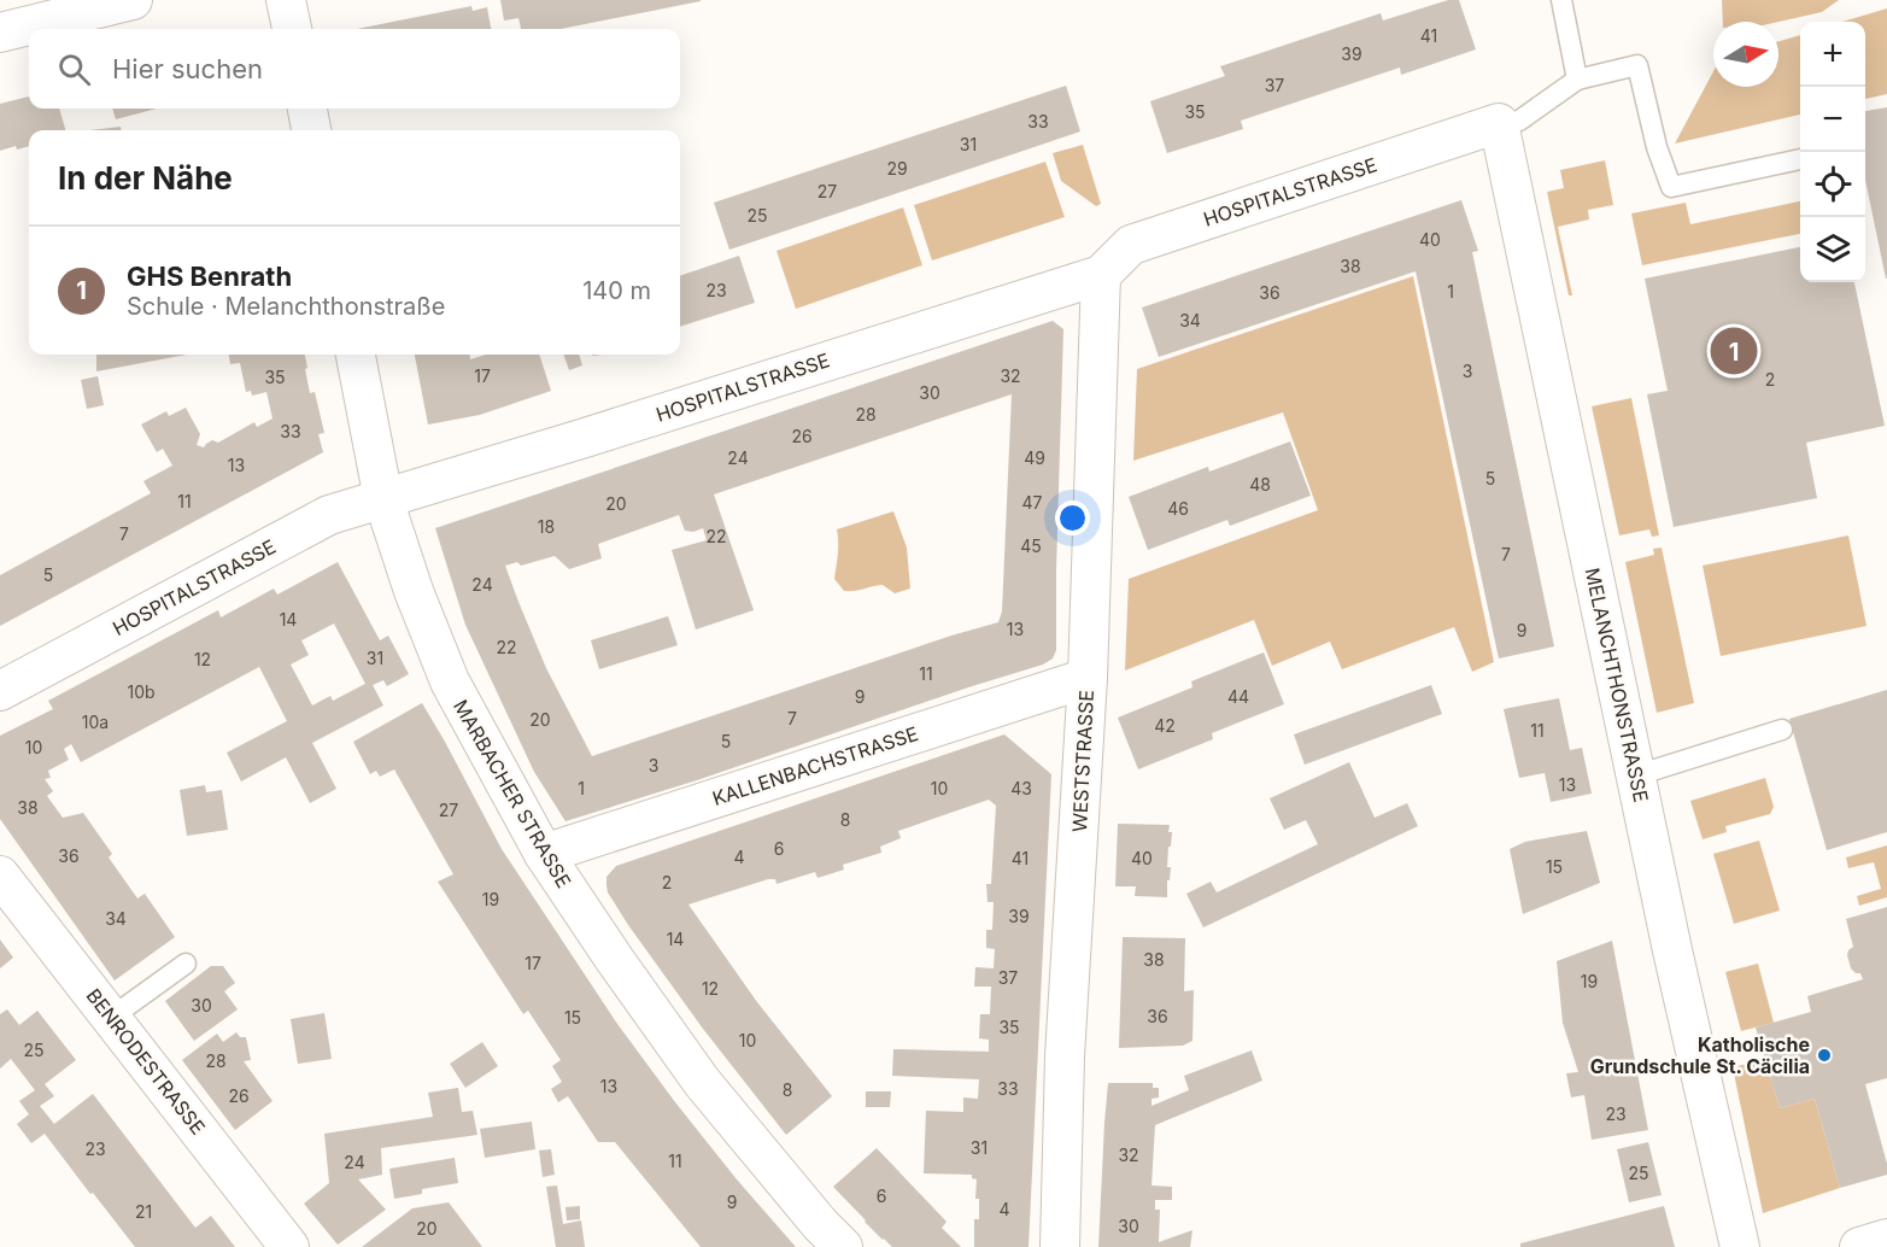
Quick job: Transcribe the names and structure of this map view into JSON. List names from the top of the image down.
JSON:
{
  "streets": {
    "street": [
      "HOSPITALSTRASSE",
      "MELANCHTHONSTRASSE",
      "WESTSTRASSE",
      "KALLENBACHSTRASSE",
      "MARBACHER STRASSE",
      "BENRODESTRASSE"
    ]
  },
  "crossings": [
    ["HOSPITALSTRASSE", "MELANCHTHONSTRASSE"],
    ["HOSPITALSTRASSE", "WESTSTRASSE"],
    ["HOSPITALSTRASSE", "MARBACHER STRASSE"],
    ["WESTSTRASSE", "KALLENBACHSTRASSE"],
    ["KALLENBACHSTRASSE", "MARBACHER STRASSE"]
  ],
  "places": ["Katholische Grundschule St. Cäcilia"],
  "house_numbers": [
    "41",
    "39",
    "37",
    "35",
    "33",
    "31",
    "29",
    "27",
    "25",
    "40",
    "38",
    "23",
    "1",
    "36",
    "34",
    "3",
    "17",
    "32",
    "35",
    "2",
    "30",
    "28",
    "33",
    "26",
    "24",
    "49",
    "13",
    "5",
    "48",
    "11",
    "47",
    "20",
    "46",
    "18",
    "7",
    "22",
    "45",
    "7",
    "5",
    "24",
    "14",
    "13",
    "9",
    "22",
    "31",
    "12",
    "11",
    "10b",
    "9",
    "44",
    "7",
    "20",
    "10a",
    "42",
    "11",
    "5",
    "10",
    "3",
    "13",
    "1",
    "10",
    "43",
    "38",
    "27",
    "8",
    "6",
    "36",
    "4",
    "41",
    "40",
    "15",
    "2",
    "19",
    "39",
    "34",
    "14",
    "38",
    "17",
    "37",
    "19",
    "12",
    "30",
    "36",
    "15",
    "35",
    "10",
    "25",
    "28",
    "13",
    "33",
    "8",
    "26",
    "23",
    "31",
    "23",
    "32",
    "11",
    "24",
    "25",
    "6",
    "9",
    "4",
    "21",
    "30",
    "20"
  ],
  "north": "right",
  "page": {
    "map_buttons": ["+", "−"],
    "search": "Hier suchen",
    "heading": "In der Nähe",
    "list": [
      {
        "mark": "1",
        "name": "GHS Benrath",
        "note": "Schule · Melanchthonstraße",
        "value": "140 m"
      }
    ],
    "pins": "1"
  }
}
